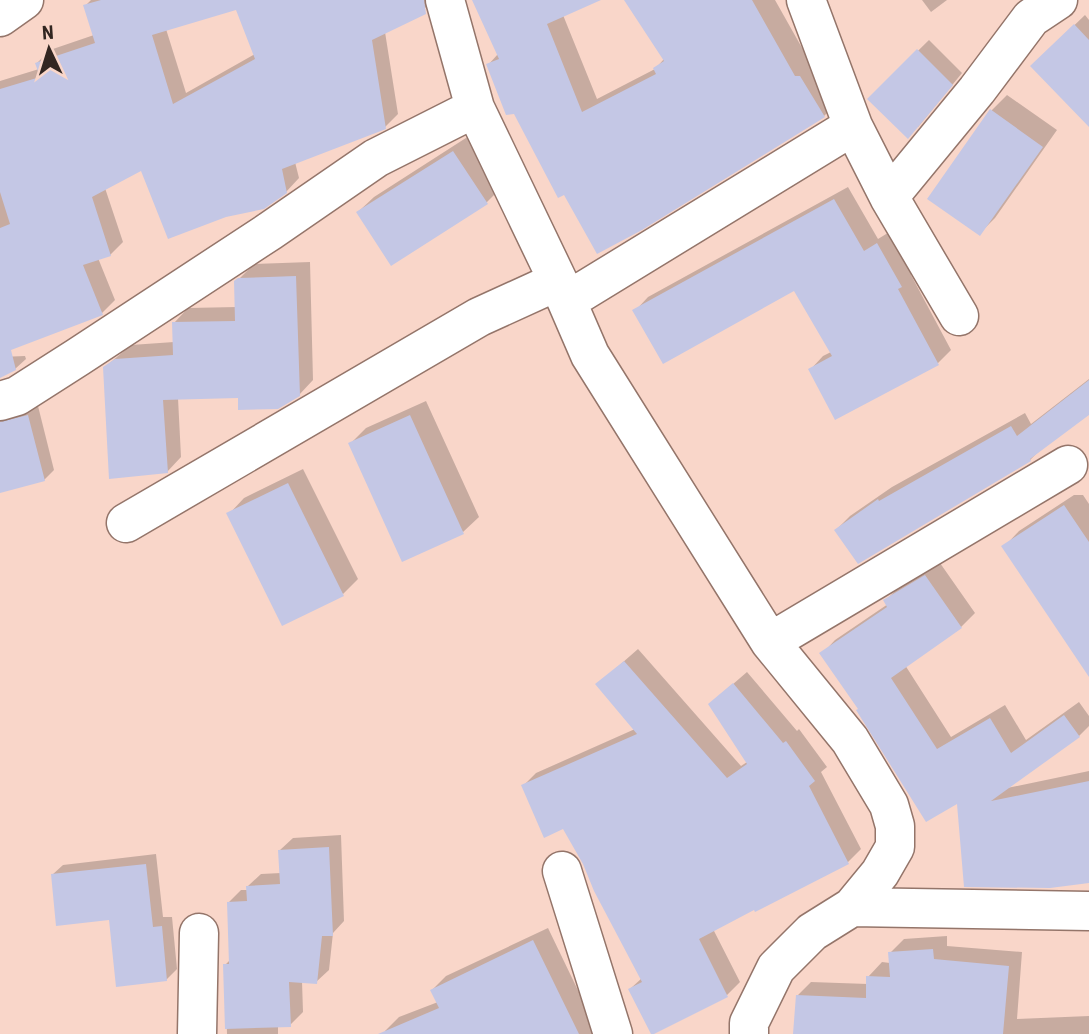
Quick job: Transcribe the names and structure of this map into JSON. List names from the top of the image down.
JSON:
{
  "north": "top"
}
